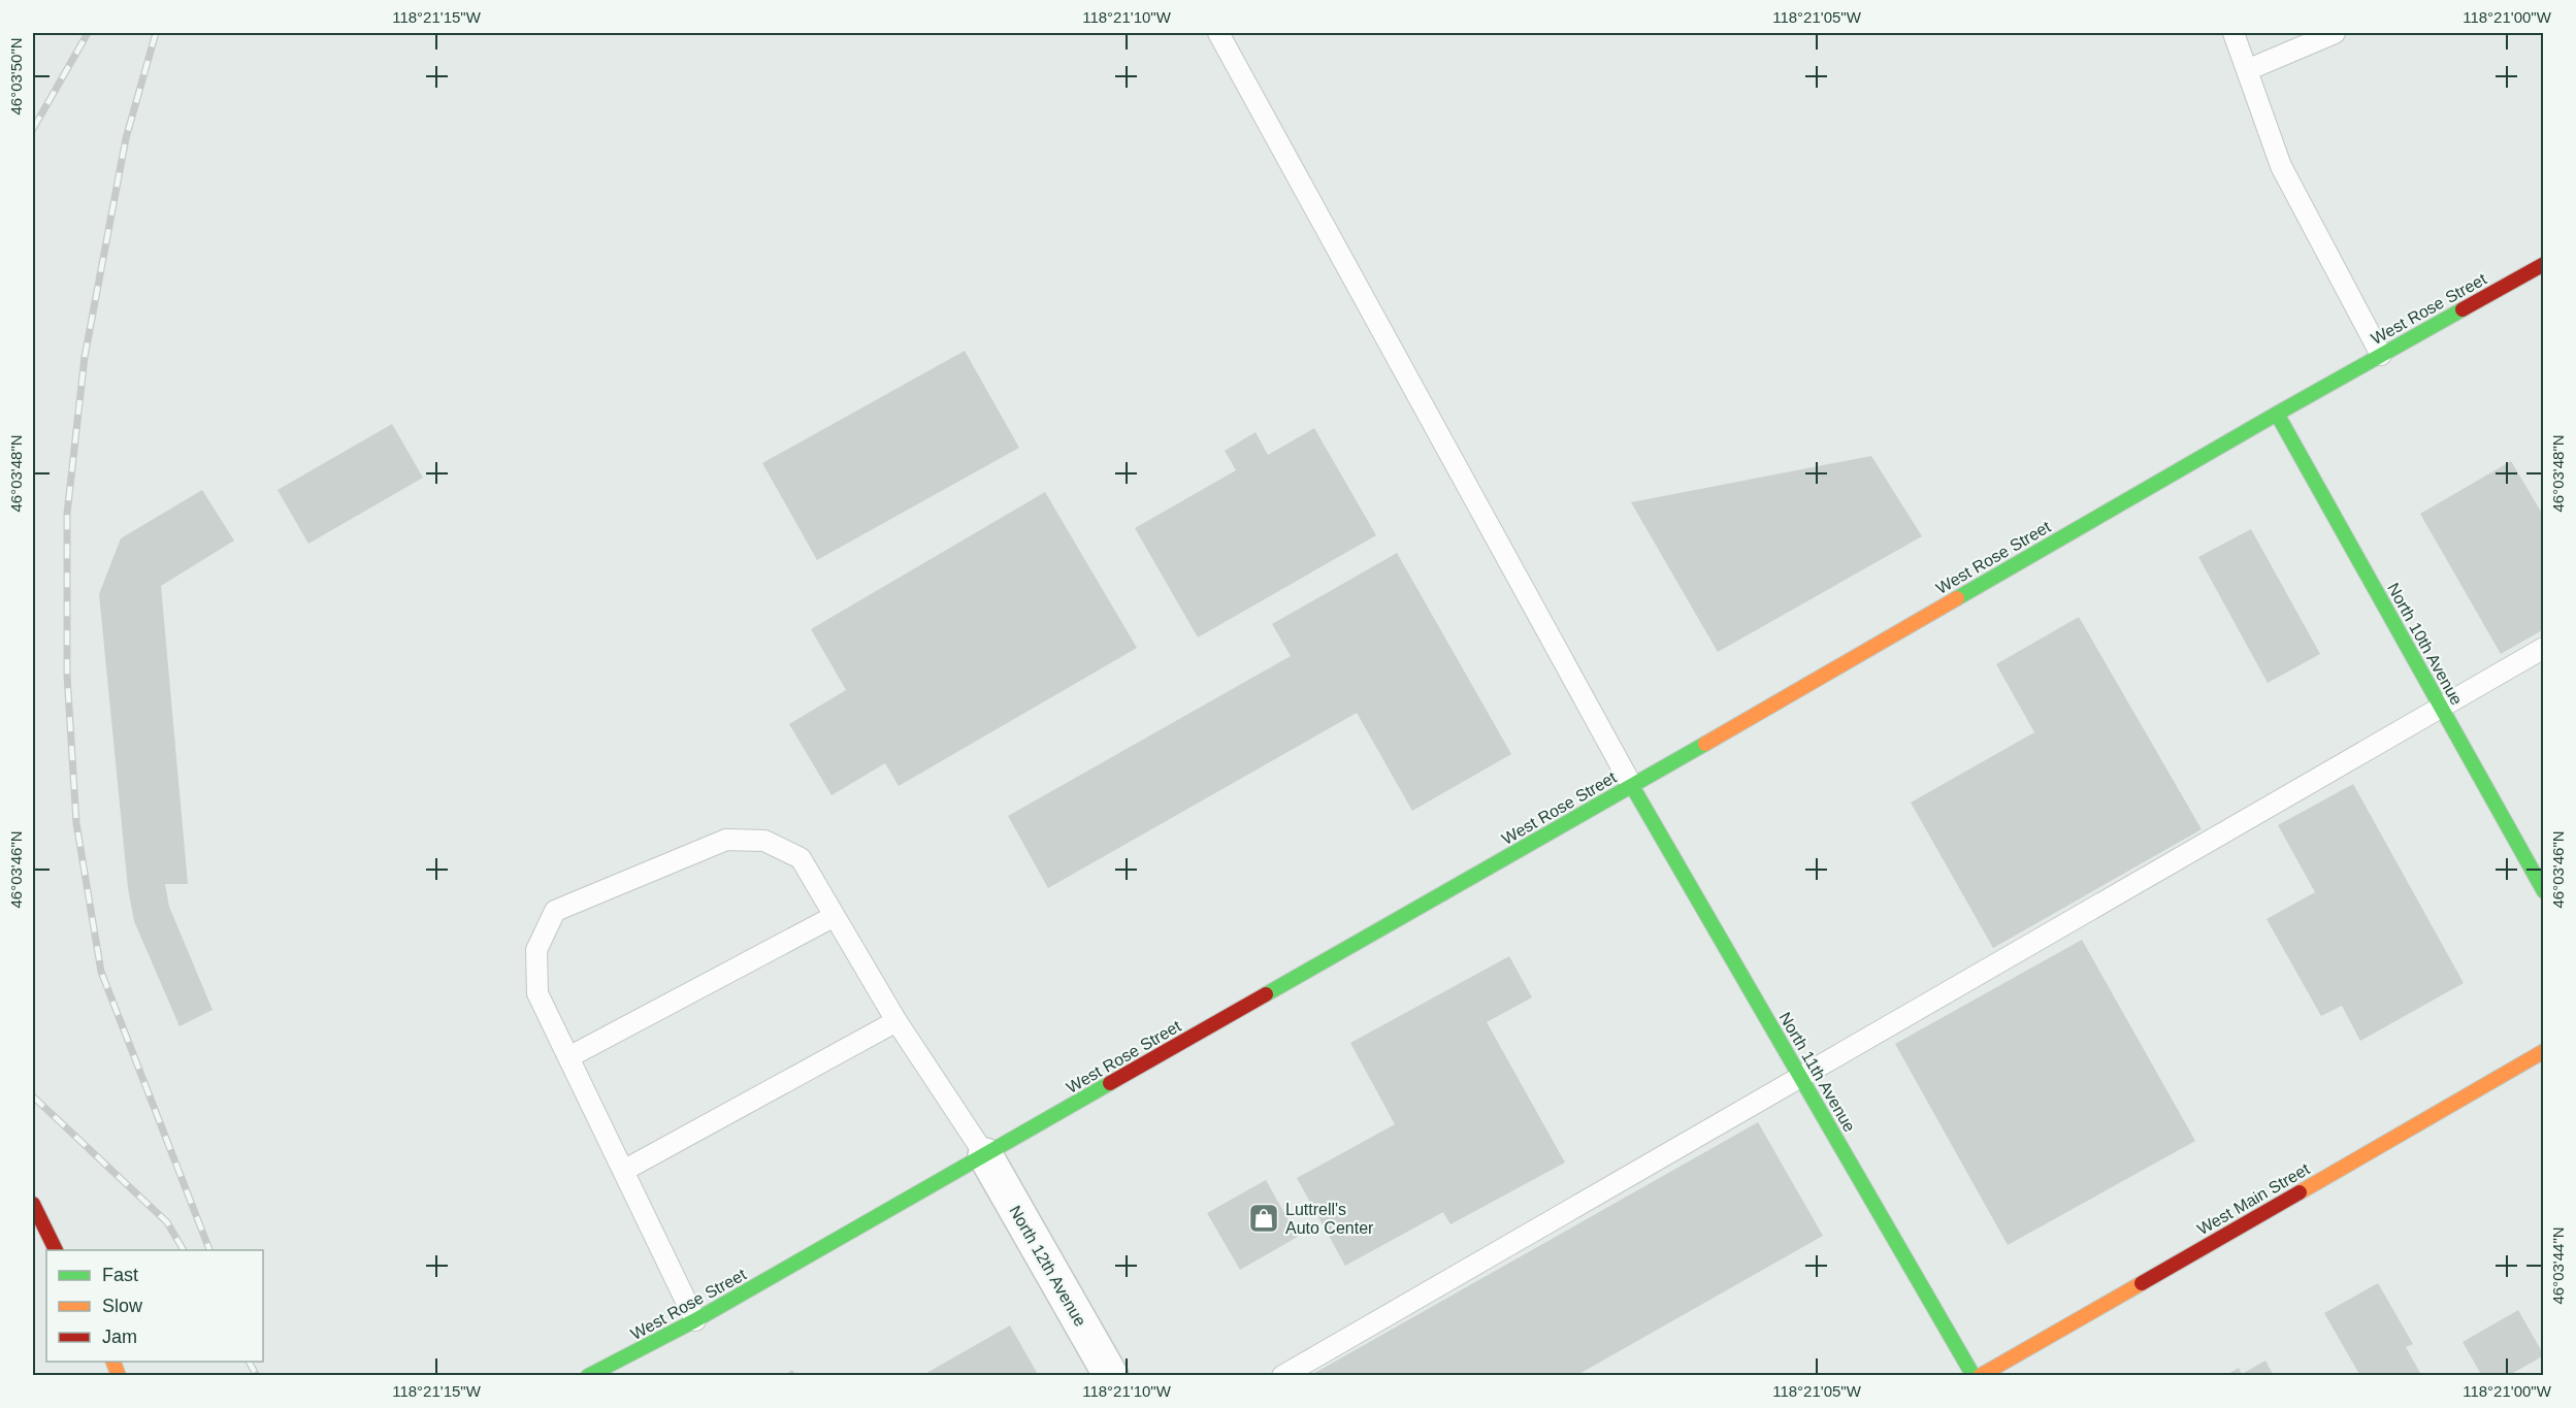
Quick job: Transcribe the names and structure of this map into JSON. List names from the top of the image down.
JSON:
{
  "streets": {
    "main road": [
      "West Rose Street",
      "North 10th Avenue",
      "North 11th Avenue",
      "West Main Street"
    ],
    "street": ["North 12th Avenue"]
  },
  "crossings": [
    ["West Rose Street", "North 10th Avenue"],
    ["West Rose Street", "North 11th Avenue"],
    ["West Rose Street", "North 12th Avenue"]
  ],
  "places": {
    "shop": ["Luttrell's Auto Center"]
  },
  "legend": ["Fast", "Slow", "Jam"],
  "coordinates": [
    "118°21'15\"W",
    "118°21'10\"W",
    "118°21'05\"W",
    "118°21'00\"W",
    "46°03'50\"N",
    "46°03'48\"N",
    "46°03'46\"N",
    "46°03'44\"N"
  ]
}
